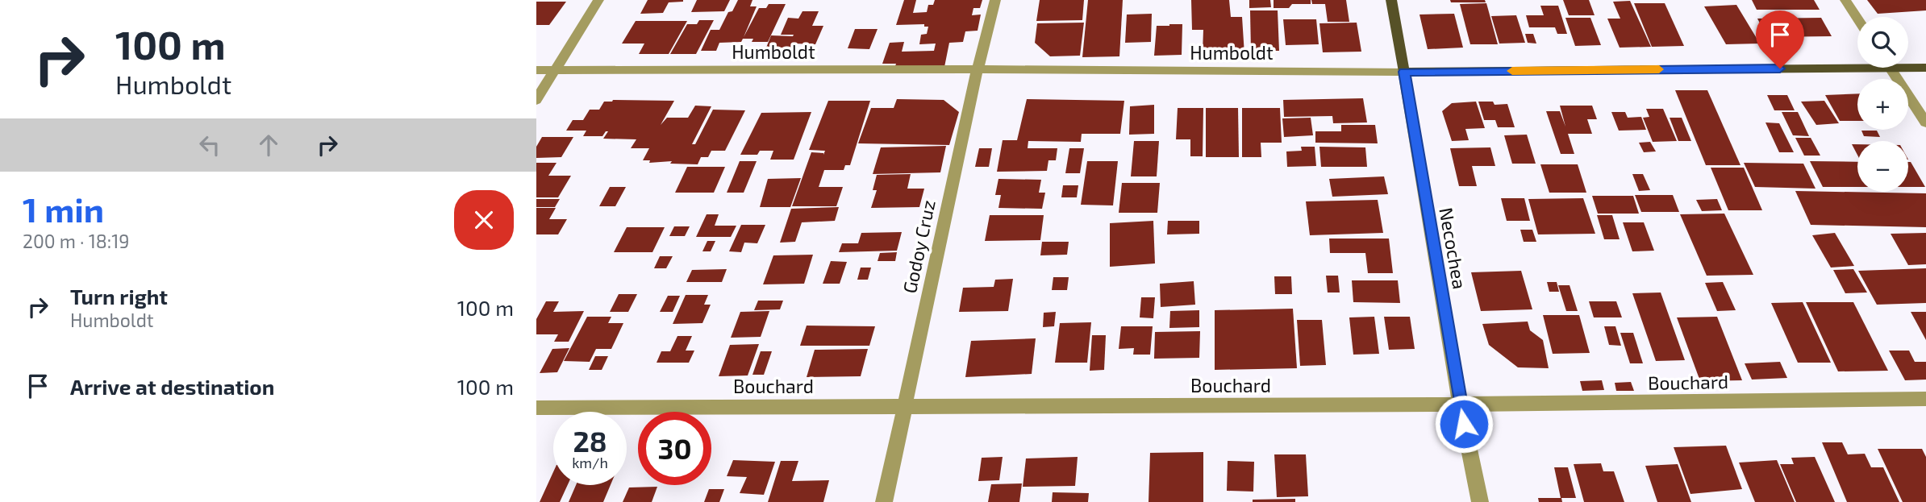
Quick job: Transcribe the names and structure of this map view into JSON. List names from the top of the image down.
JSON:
{
  "streets": {
    "main road": ["Humboldt", "Necochea"],
    "street": ["Godoy Cruz", "Bouchard"]
  },
  "crossings": [
    ["Humboldt", "Godoy Cruz"],
    ["Humboldt", "Necochea"],
    ["Godoy Cruz", "Bouchard"],
    ["Necochea", "Bouchard"]
  ],
  "page": {
    "turn": ["100 m", "Humboldt"],
    "map_buttons": ["+", "−"],
    "heading": ["1 min", "200 m · 18:19"],
    "list": [
      {
        "name": "Turn right",
        "note": "Humboldt",
        "value": "100 m"
      },
      {
        "name": "Arrive at destination",
        "value": "100 m"
      }
    ],
    "speed": "28 km/h",
    "limit": "30"
  }
}
